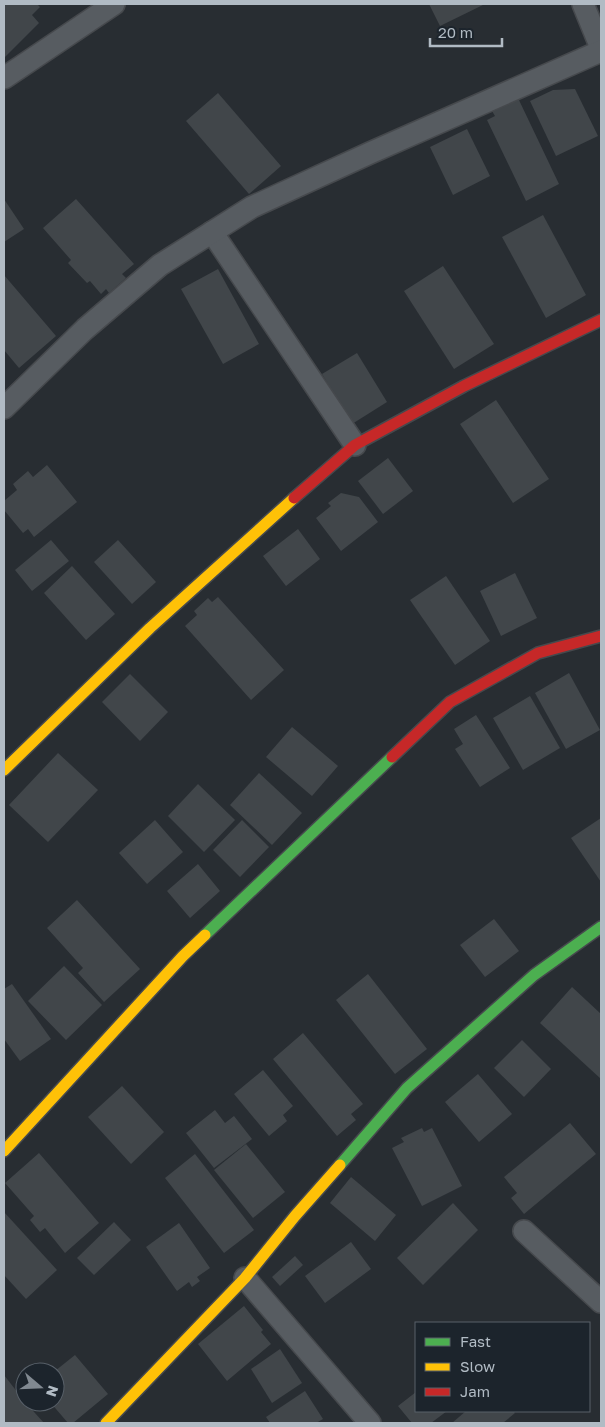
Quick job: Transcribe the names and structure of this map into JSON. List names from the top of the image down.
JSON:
{
  "legend": ["Fast", "Slow", "Jam"],
  "scale_bar": "20 m",
  "north": "right"
}
